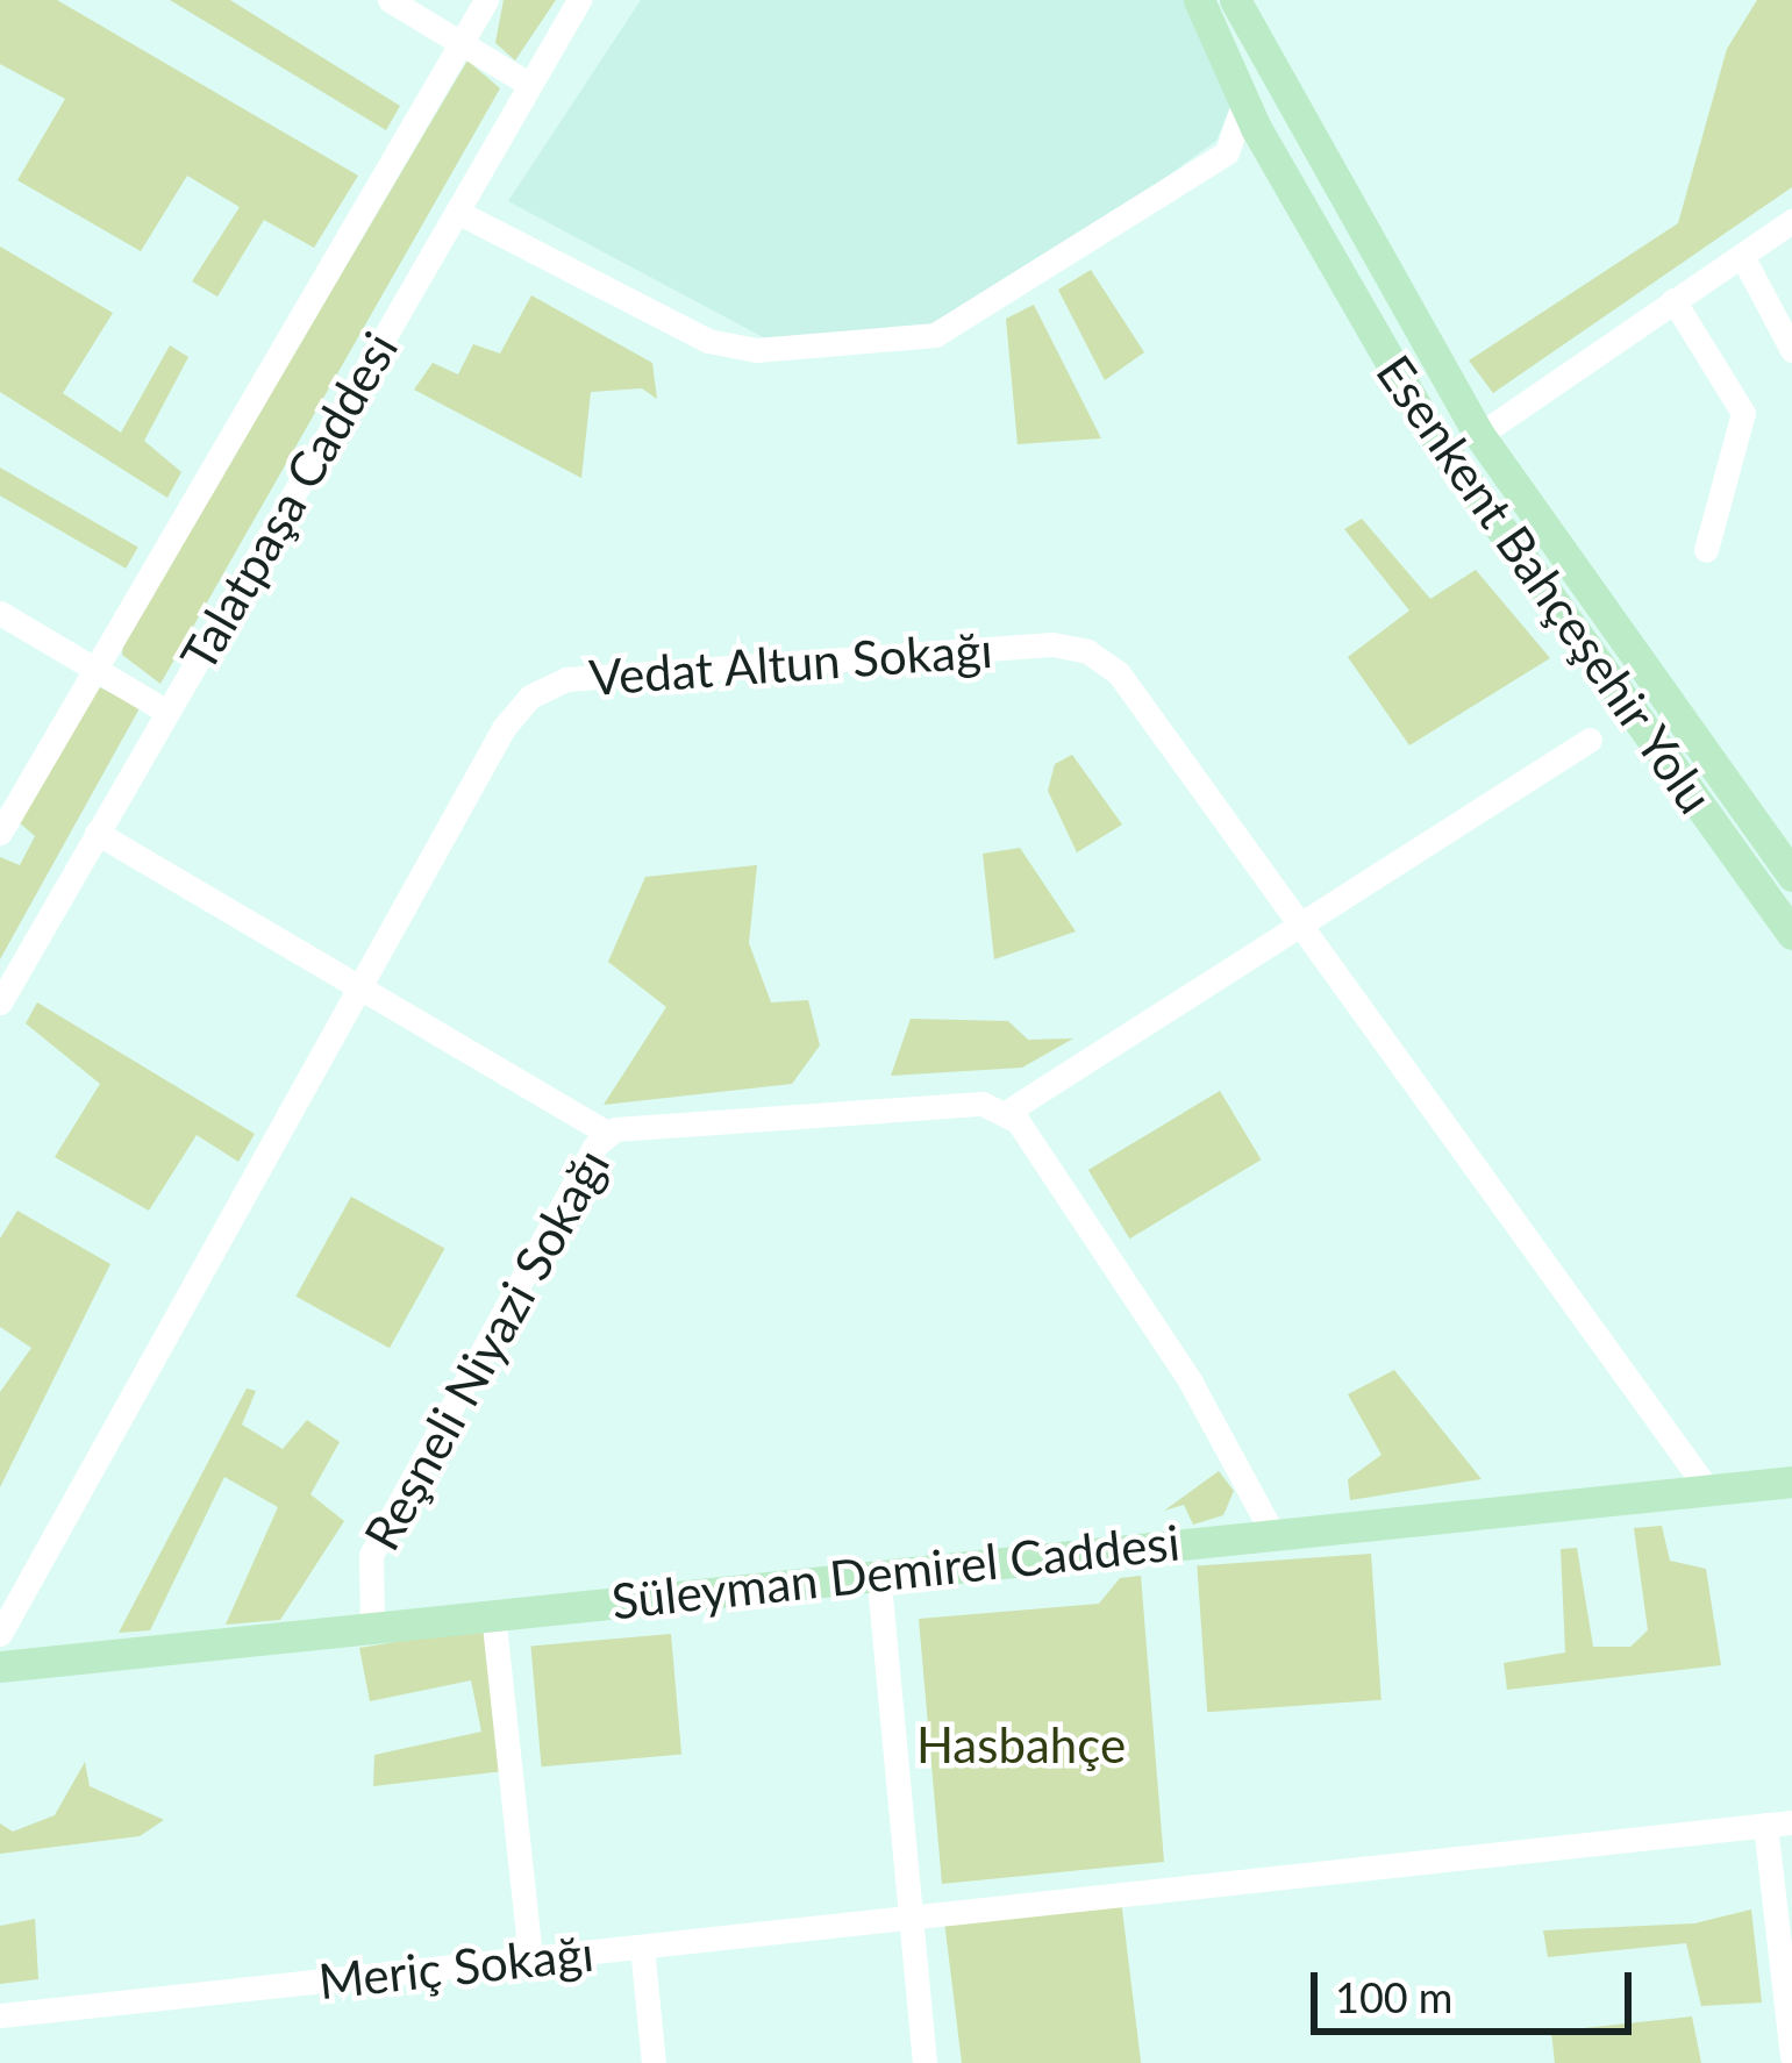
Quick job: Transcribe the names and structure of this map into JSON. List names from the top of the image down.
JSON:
{
  "streets": {
    "main road": ["Esenkent Bahçeşehir Yolu", "Süleyman Demirel Caddesi"],
    "street": [
      "Talatpaşa Caddesi",
      "Vedat Altun Sokağı",
      "Reşneli Niyazi Sokağı",
      "Meriç Sokağı"
    ]
  },
  "crossings": [
    ["Vedat Altun Sokağı", "Süleyman Demirel Caddesi"],
    ["Reşneli Niyazi Sokağı", "Süleyman Demirel Caddesi"]
  ],
  "parks": ["Hasbahçe"],
  "scale_bar": "100 m"
}
